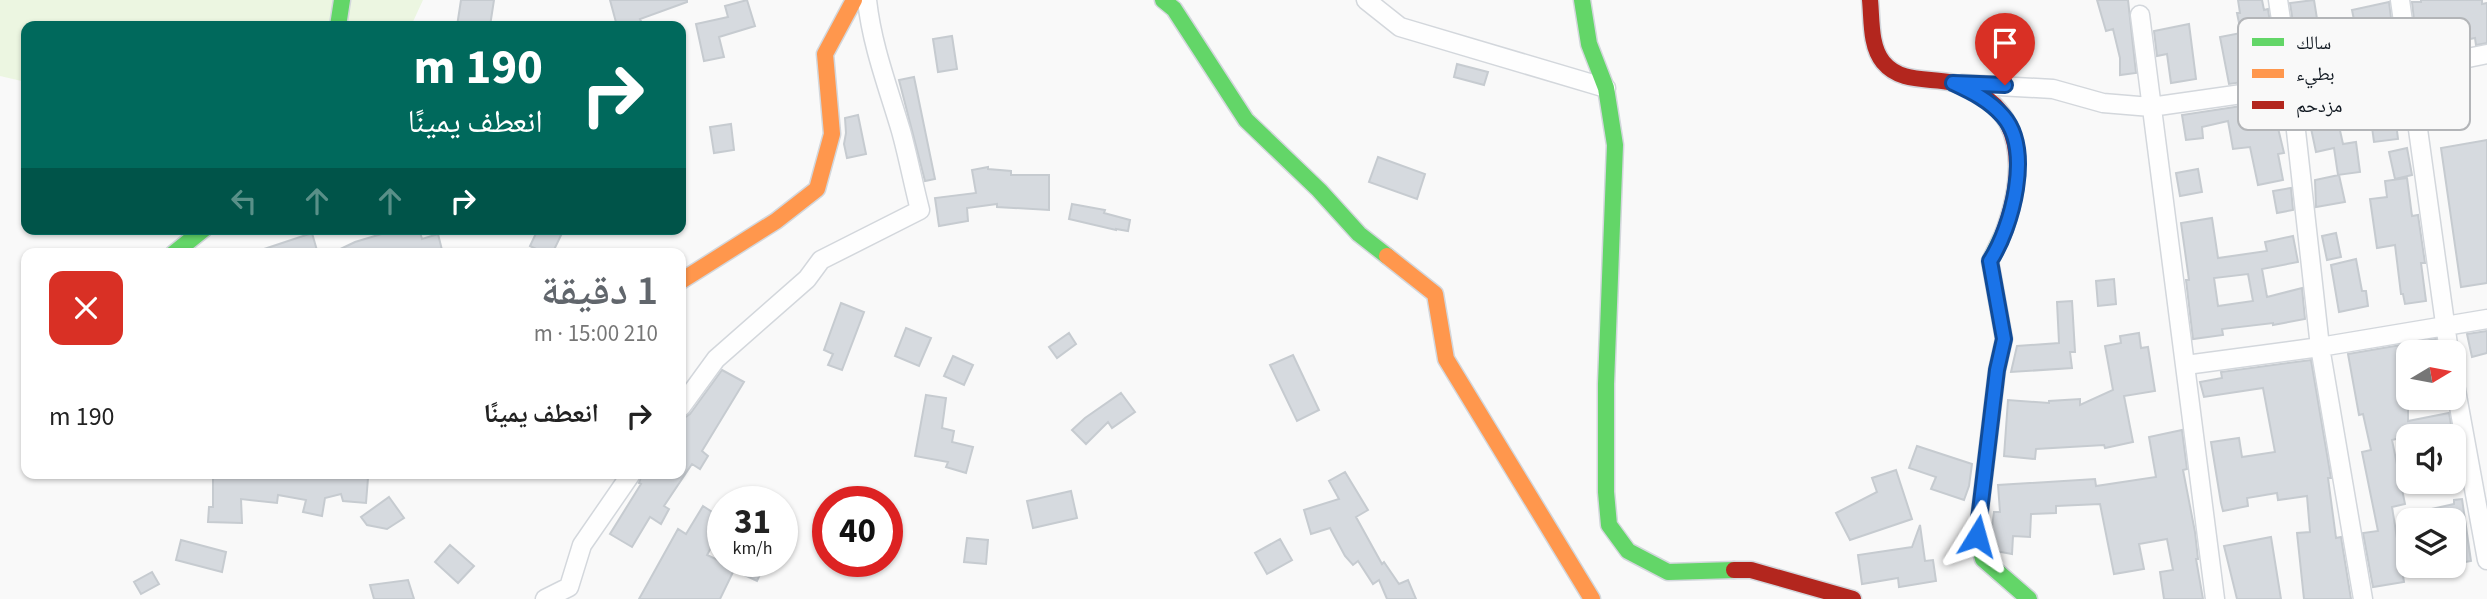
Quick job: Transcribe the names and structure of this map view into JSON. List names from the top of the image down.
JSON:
{
  "legend": ["سالك", "بطيء", "مزدحم"],
  "north": "right",
  "page": {
    "turn": ["190 m", "انعطف يمينًا"],
    "heading": ["1 دقيقة", "210 m · 15:00"],
    "list": [
      {
        "name": "انعطف يمينًا",
        "value": "190 m"
      }
    ],
    "speed": "31 km/h",
    "limit": "40"
  }
}
